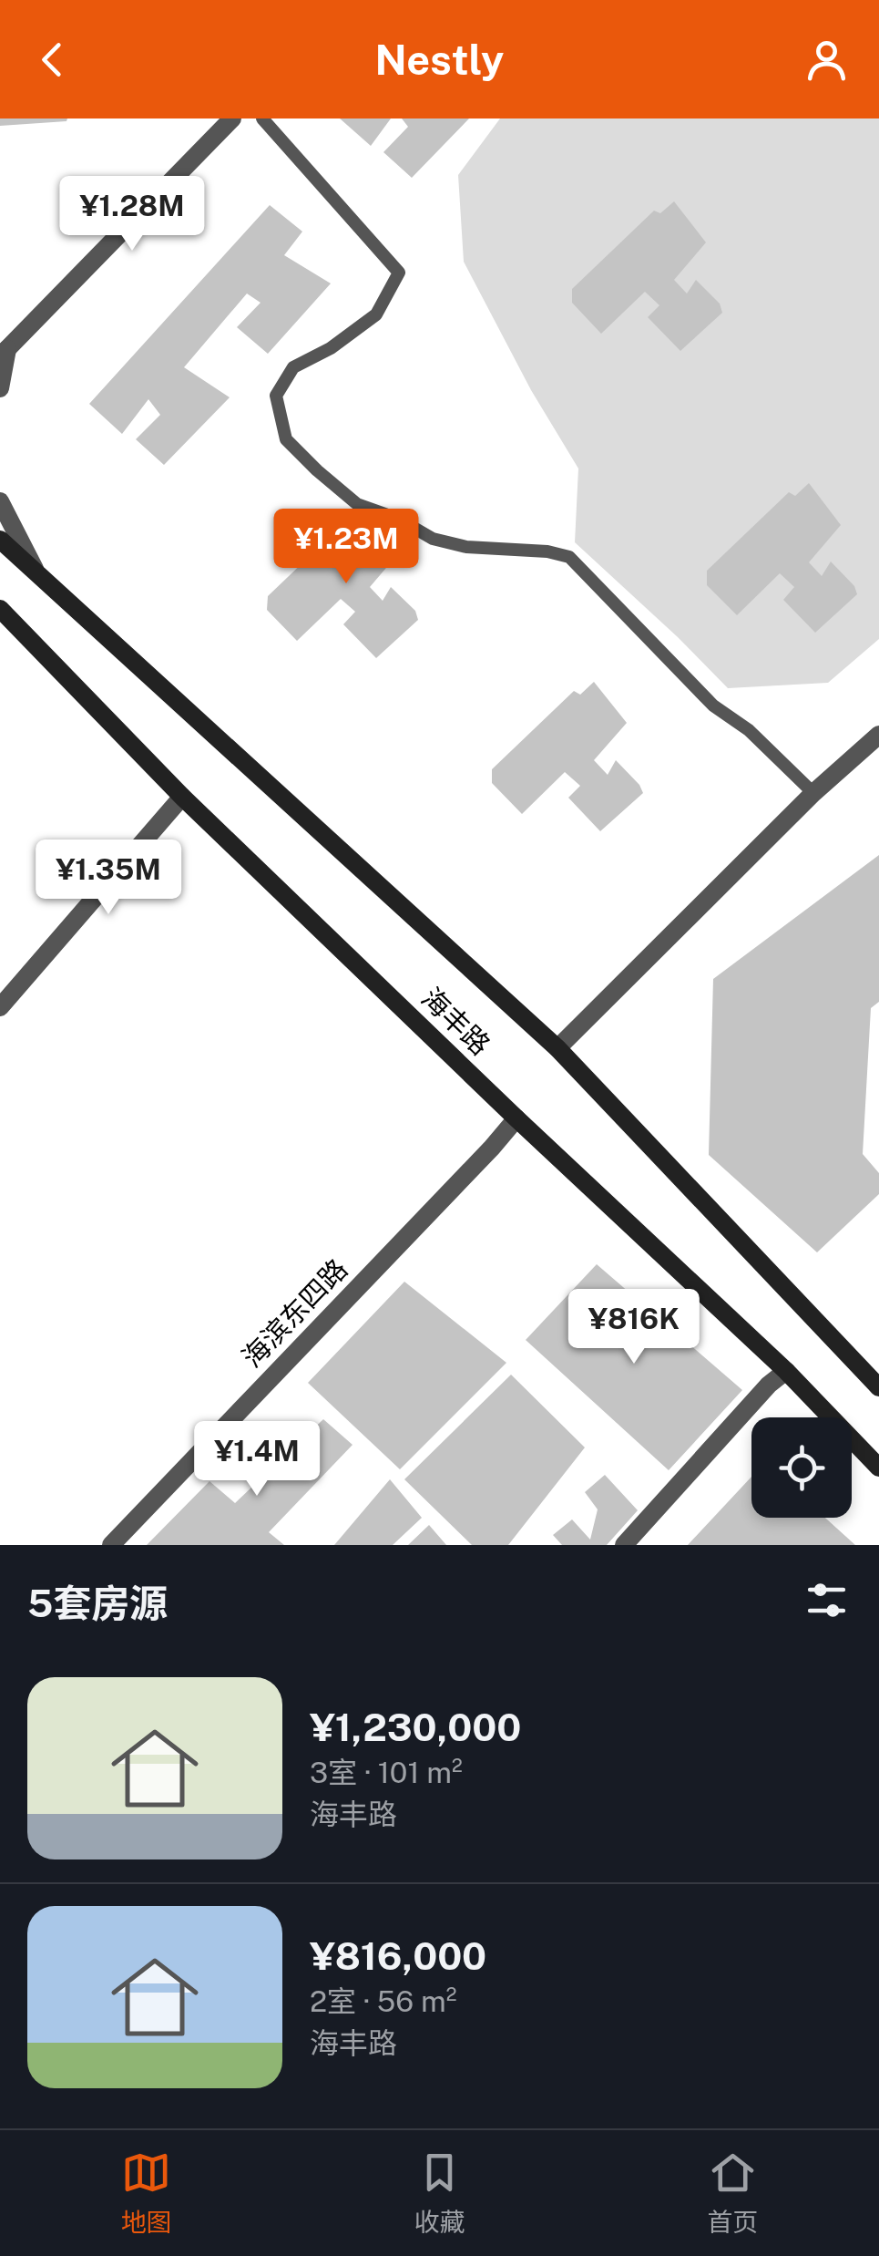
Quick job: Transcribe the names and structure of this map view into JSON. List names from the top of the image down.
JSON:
{
  "streets": {
    "main road": ["海丰路"],
    "street": ["海滨东四路"]
  },
  "crossings": [
    ["海丰路", "海滨东四路"]
  ],
  "page": {
    "header": "Nestly",
    "price": [
      "¥1.28M",
      "¥1.23M",
      "¥1.35M",
      "¥816K",
      "¥1.4M"
    ],
    "heading": "5套房源",
    "list": [
      {
        "name": "¥1,230,000",
        "note": "3室 · 101 m² · 海丰路"
      },
      {
        "name": "¥816,000",
        "note": "2室 · 56 m² · 海丰路"
      }
    ],
    "tabs": ["地图", "收藏", "首页"]
  }
}
